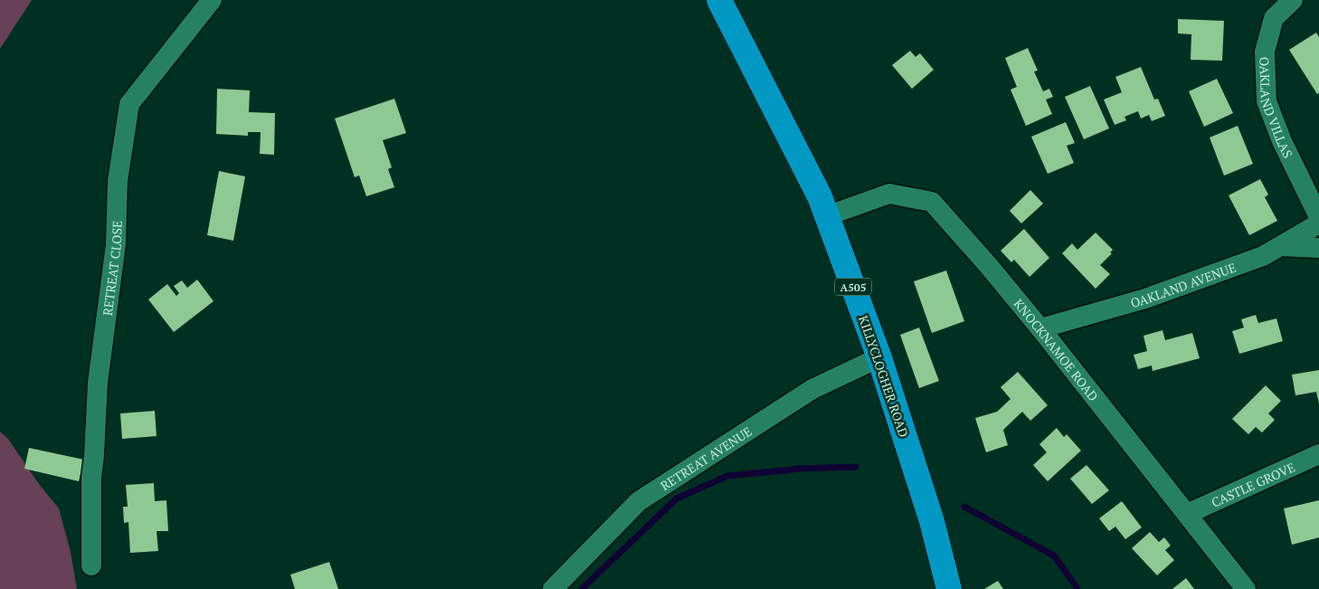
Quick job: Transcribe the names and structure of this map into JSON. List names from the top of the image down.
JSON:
{
  "streets": {
    "highway": ["A505", "KILLYCLOGHER ROAD"],
    "street": [
      "OAKLAND VILLAS",
      "RETREAT CLOSE",
      "OAKLAND AVENUE",
      "KNOCKNAMOE ROAD",
      "RETREAT AVENUE",
      "CASTLE GROVE"
    ]
  },
  "crossings": [
    ["OAKLAND AVENUE", "KNOCKNAMOE ROAD"],
    ["KNOCKNAMOE ROAD", "KILLYCLOGHER ROAD"],
    ["KNOCKNAMOE ROAD", "CASTLE GROVE"],
    ["KILLYCLOGHER ROAD", "RETREAT AVENUE"]
  ]
}
